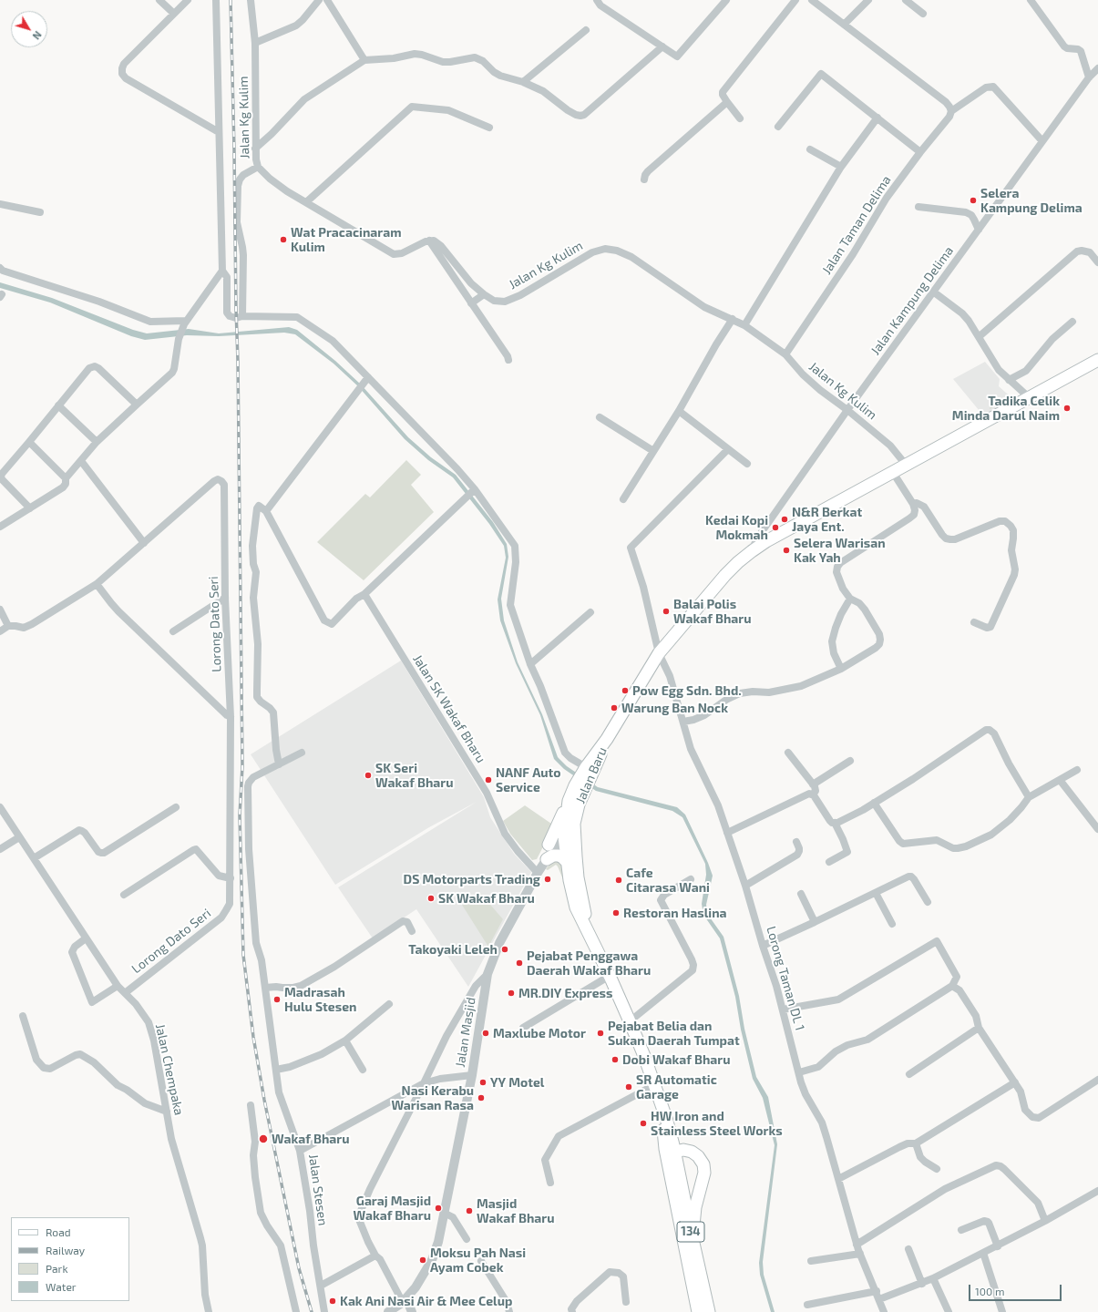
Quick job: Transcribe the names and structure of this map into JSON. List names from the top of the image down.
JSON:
{
  "streets": {
    "main road": ["Jalan Baru", "134"],
    "street": [
      "Jalan Kg Kulim",
      "Jalan Taman Delima",
      "Jalan Kampung Delima",
      "Lorong Dato Seri",
      "Jalan SK Wakaf Bharu",
      "Lorong Taman DL 1",
      "Jalan Masjid",
      "Jalan Chempaka",
      "Jalan Stesen"
    ]
  },
  "crossings": [
    ["Jalan Kg Kulim", "Jalan Taman Delima"],
    ["Jalan Kg Kulim", "Jalan Kampung Delima"],
    ["Lorong Dato Seri", "Jalan Chempaka"],
    ["Jalan SK Wakaf Bharu", "Jalan Masjid"],
    ["Jalan Baru", "Jalan Masjid"],
    ["Jalan Baru", "134"],
    ["Jalan Masjid", "Jalan Stesen"]
  ],
  "places": [
    "Selera Kampung Delima",
    "Wat Pracacinaram Kulim",
    "Tadika Celik Minda Darul Naim",
    "N&R Berkat Jaya Ent.",
    "Kedai Kopi Mokmah",
    "Selera Warisan Kak Yah",
    "Balai Polis Wakaf Bharu",
    "Pow Egg Sdn. Bhd.",
    "Warung Ban Nock",
    "SK Seri Wakaf Bharu",
    "NANF Auto Service",
    "DS Motorparts Trading",
    "Cafe Citarasa Wani",
    "SK Wakaf Bharu",
    "Restoran Haslina",
    "Takoyaki Leleh",
    "Pejabat Penggawa Daerah Wakaf Bharu",
    "MR.DIY Express",
    "Madrasah Hulu Stesen",
    "Maxlube Motor",
    "Pejabat Belia dan Sukan Daerah Tumpat",
    "Dobi Wakaf Bharu",
    "YY Motel",
    "SR Automatic Garage",
    "Nasi Kerabu Warisan Rasa",
    "HW Iron and Stainless Steel Works",
    "Wakaf Bharu",
    "Garaj Masjid Wakaf Bharu",
    "Masjid Wakaf Bharu",
    "Moksu Pah Nasi Ayam Cobek",
    "Kak Ani Nasi Air & Mee Celup"
  ],
  "legend": [
    "Road",
    "Railway",
    "Park",
    "Water"
  ],
  "scale_bar": "100 m",
  "north": "bottom right"
}
